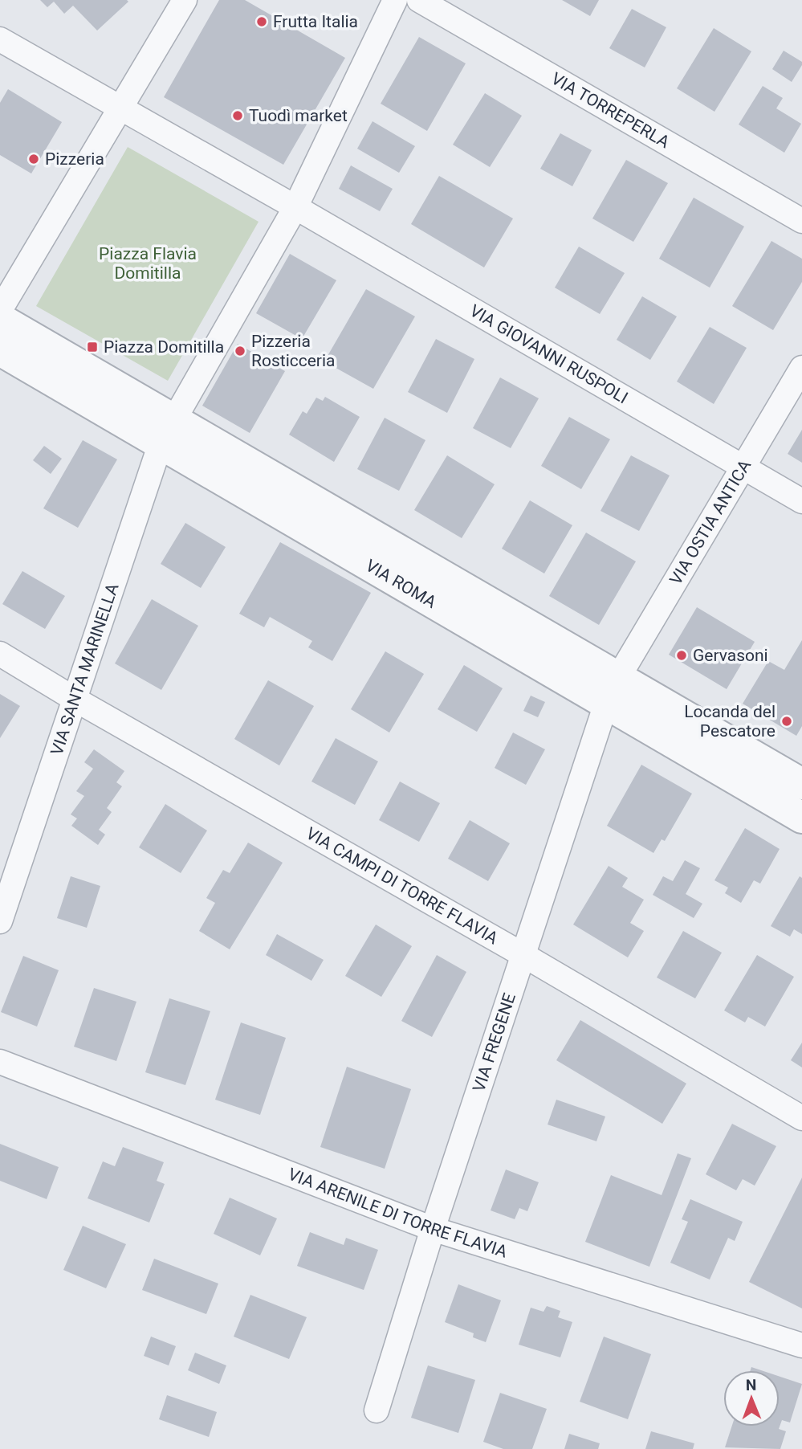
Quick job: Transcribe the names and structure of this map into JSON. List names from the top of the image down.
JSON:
{
  "streets": {
    "street": [
      "VIA TORREPERLA",
      "VIA GIOVANNI RUSPOLI",
      "VIA OSTIA ANTICA",
      "VIA ROMA",
      "VIA SANTA MARINELLA",
      "VIA CAMPI DI TORRE FLAVIA",
      "VIA FREGENE",
      "VIA ARENILE DI TORRE FLAVIA"
    ]
  },
  "crossings": [
    ["VIA GIOVANNI RUSPOLI", "VIA OSTIA ANTICA"],
    ["VIA OSTIA ANTICA", "VIA ROMA"],
    ["VIA OSTIA ANTICA", "VIA FREGENE"],
    ["VIA ROMA", "VIA SANTA MARINELLA"],
    ["VIA ROMA", "VIA FREGENE"],
    ["VIA SANTA MARINELLA", "VIA CAMPI DI TORRE FLAVIA"],
    ["VIA CAMPI DI TORRE FLAVIA", "VIA FREGENE"],
    ["VIA FREGENE", "VIA ARENILE DI TORRE FLAVIA"]
  ],
  "parks": ["Piazza Flavia Domitilla"],
  "places": {
    "other": [
      "Frutta Italia",
      "Tuodì market",
      "Pizzeria",
      "Pizzeria Rosticceria",
      "Gervasoni",
      "Locanda del Pescatore"
    ],
    "transit": ["Piazza Domitilla"]
  },
  "north": "top"
}
